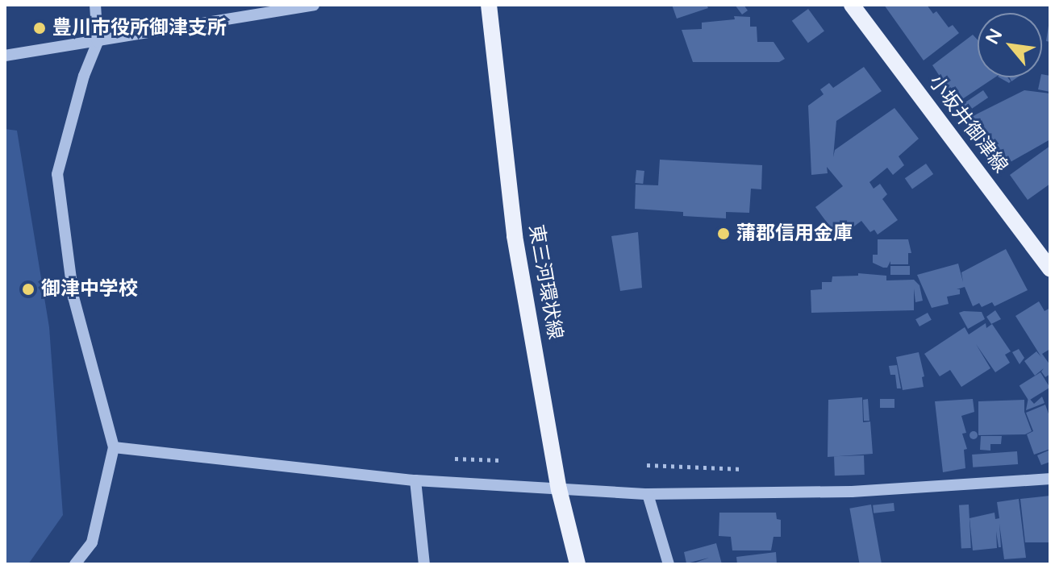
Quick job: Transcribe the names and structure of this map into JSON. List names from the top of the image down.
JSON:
{
  "streets": {
    "main road": ["小坂井御津線", "東三河環状線"]
  },
  "places": ["豊川市役所御津支所", "蒲郡信用金庫", "御津中学校"],
  "north": "top left"
}
